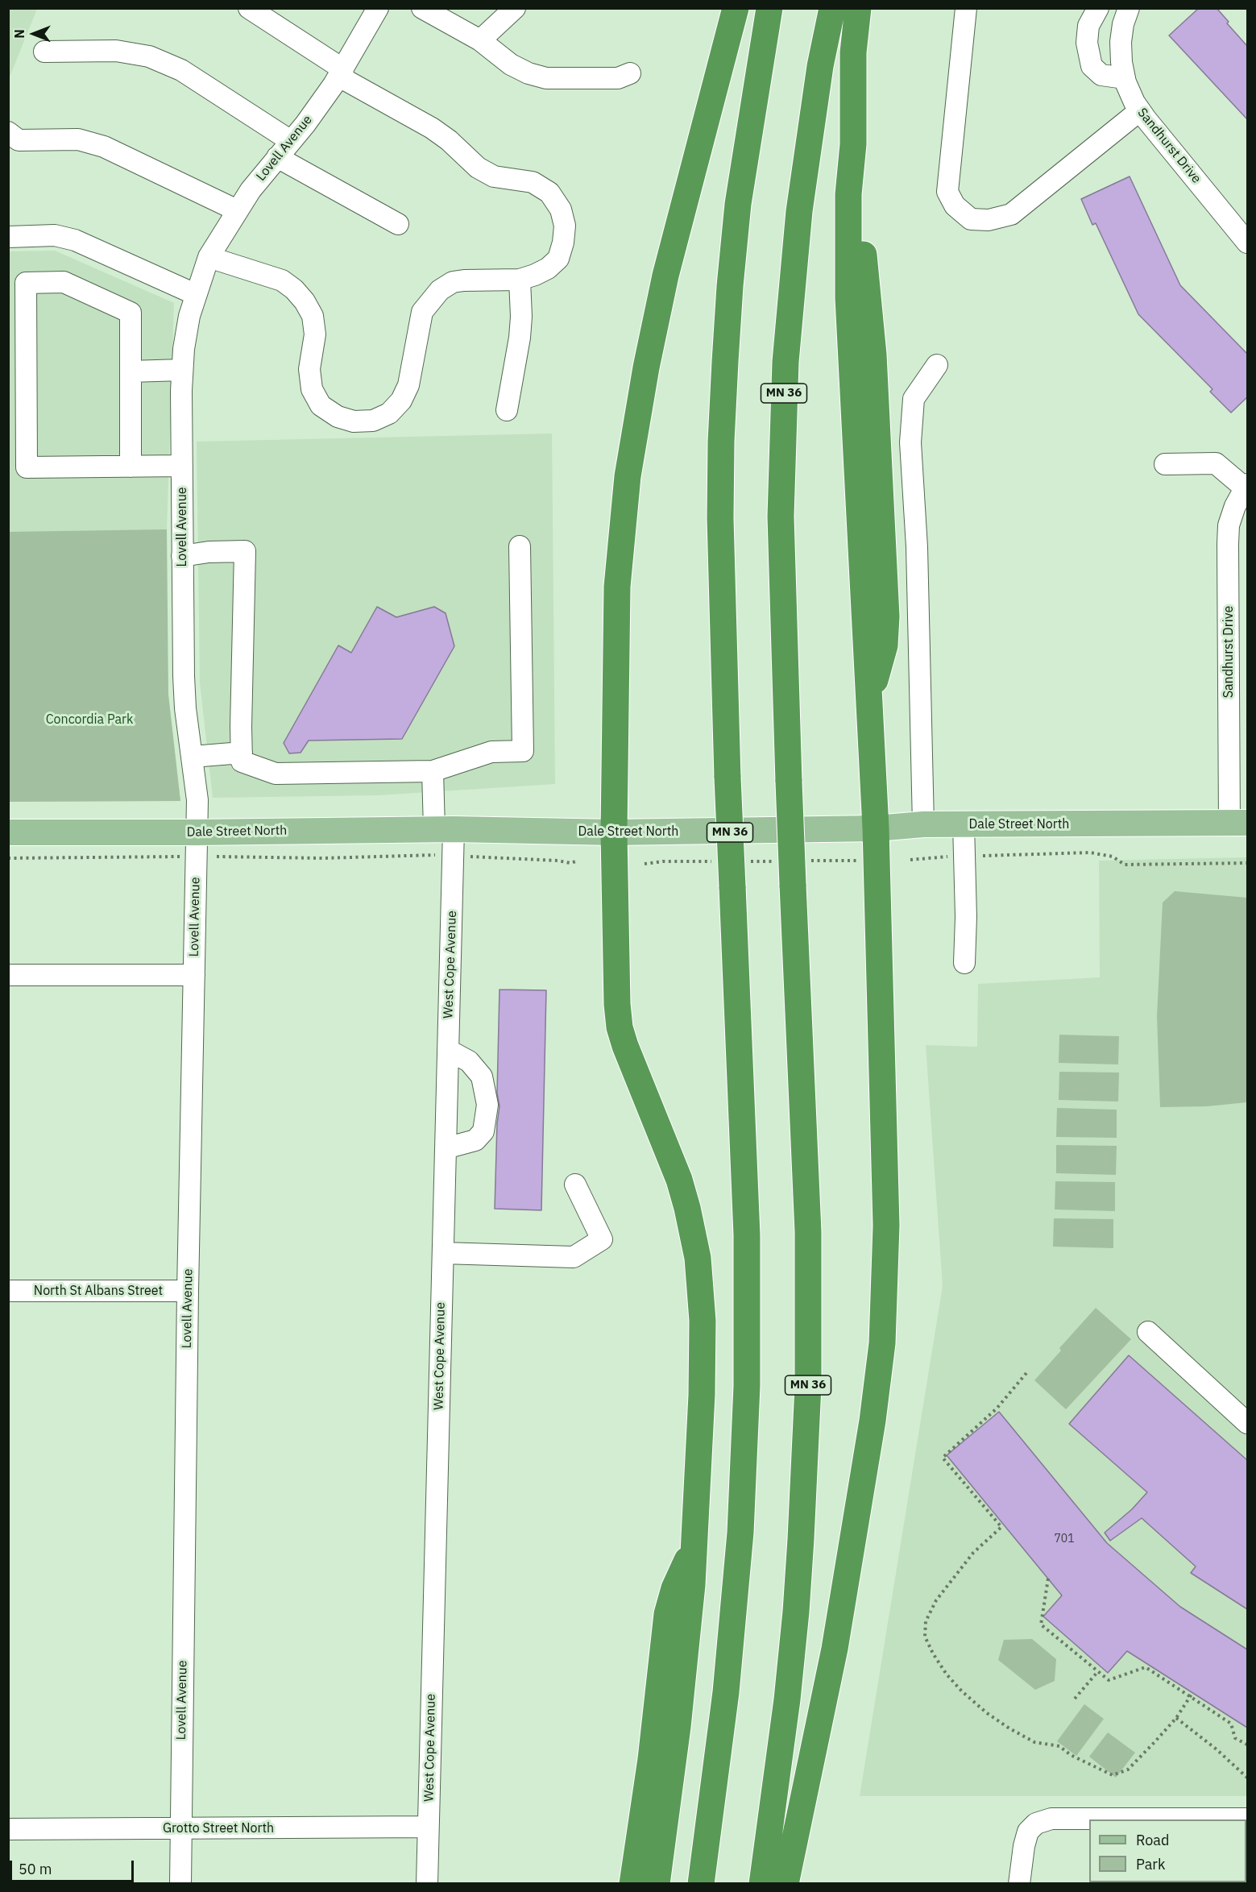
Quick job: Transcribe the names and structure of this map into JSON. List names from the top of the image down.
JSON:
{
  "streets": {
    "highway": ["MN 36"],
    "main road": ["Dale Street North"],
    "street": [
      "Sandhurst Drive",
      "Lovell Avenue",
      "West Cope Avenue",
      "North St Albans Street",
      "Grotto Street North"
    ]
  },
  "crossings": [
    ["Sandhurst Drive", "Dale Street North"],
    ["Lovell Avenue", "Dale Street North"],
    ["Lovell Avenue", "North St Albans Street"],
    ["Lovell Avenue", "Grotto Street North"],
    ["Dale Street North", "West Cope Avenue"],
    ["West Cope Avenue", "Grotto Street North"]
  ],
  "parks": ["Concordia Park"],
  "house_numbers": ["701"],
  "legend": ["Road", "Park"],
  "scale_bar": "50 m",
  "north": "left"
}
